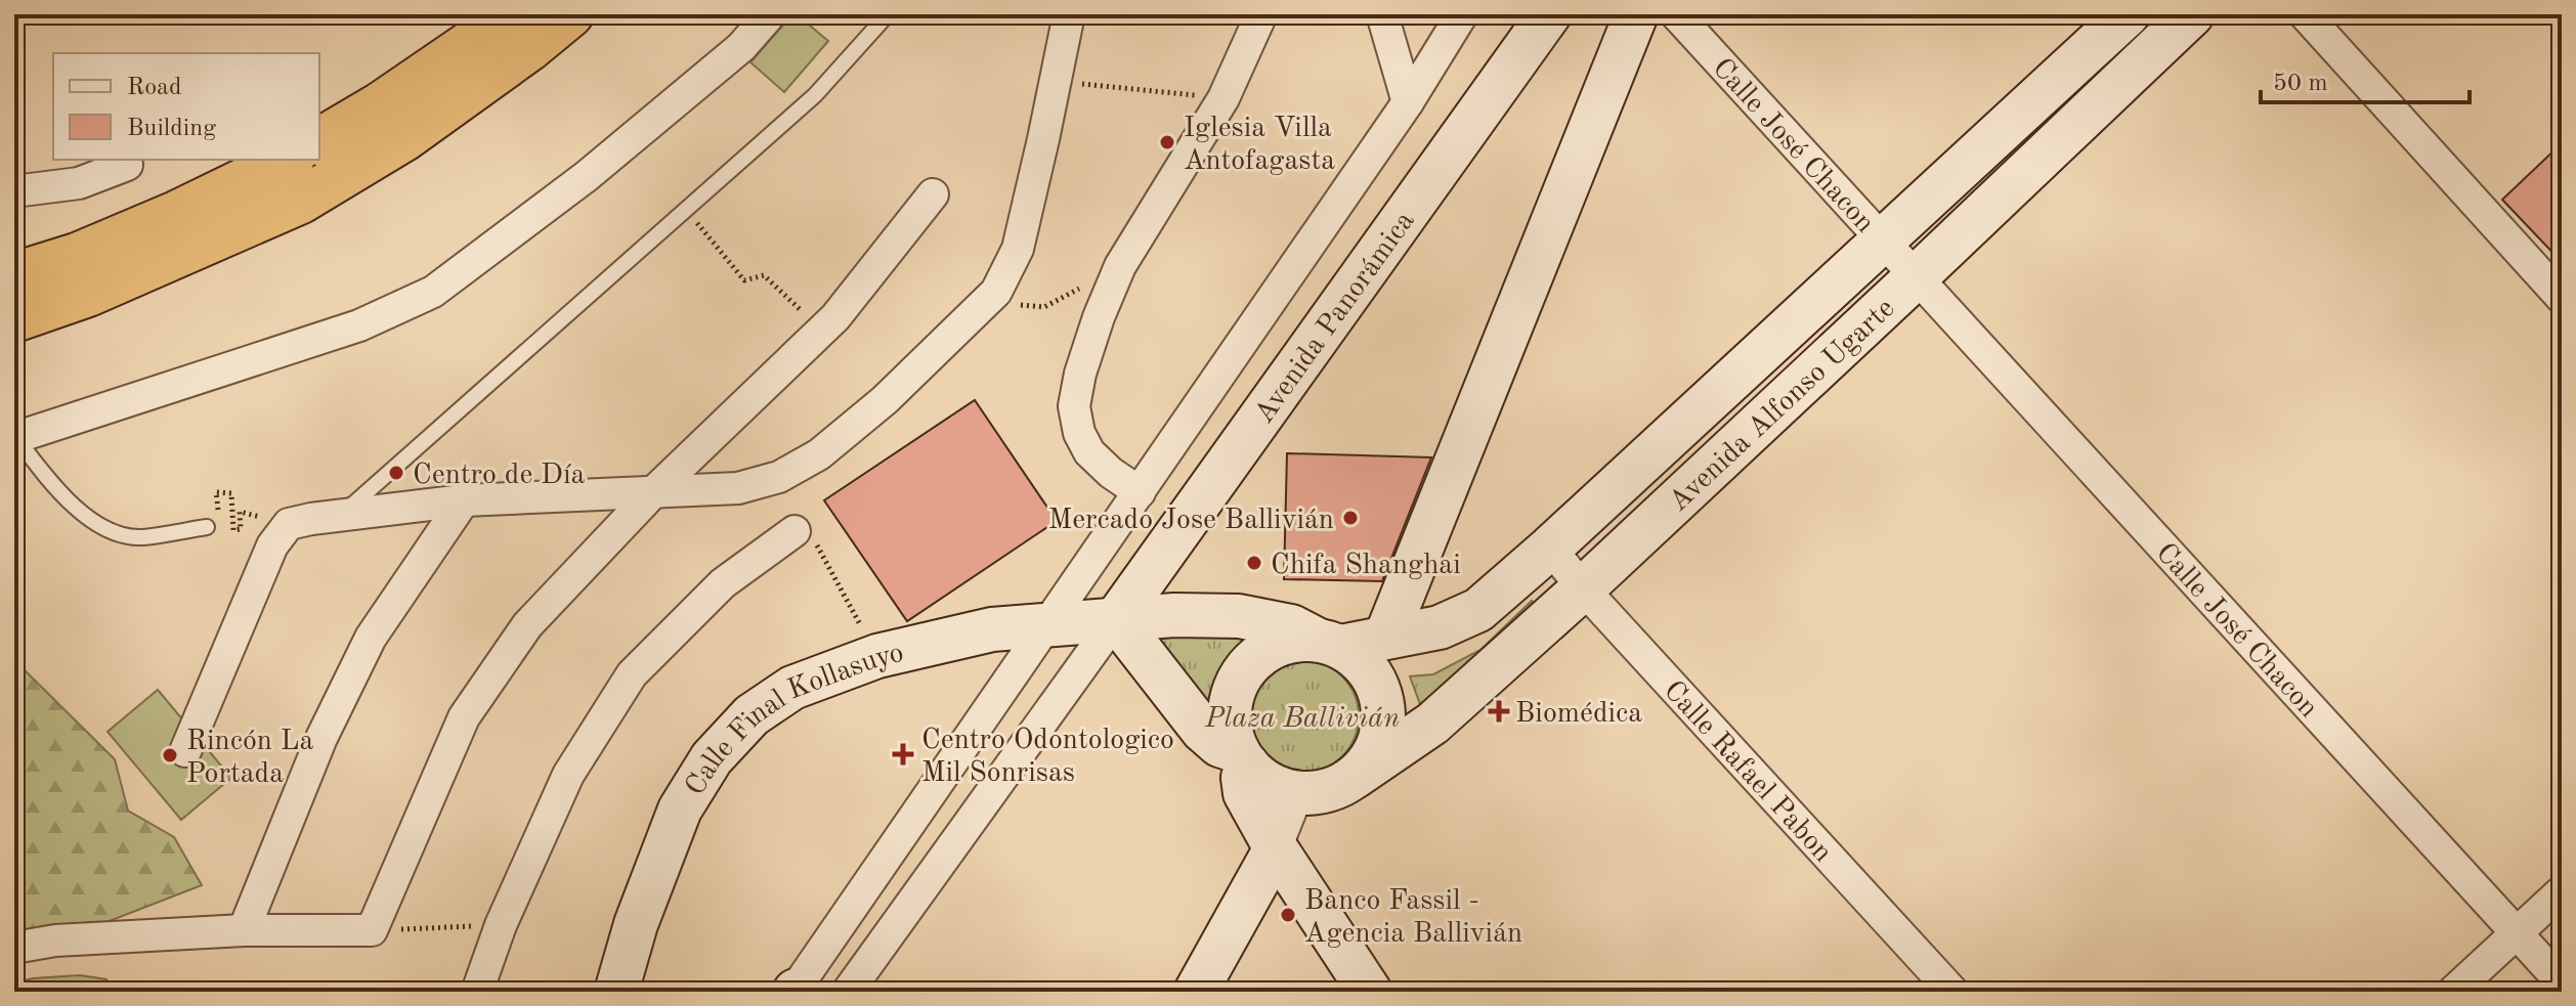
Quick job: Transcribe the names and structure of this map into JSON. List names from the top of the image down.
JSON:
{
  "streets": {
    "main road": ["Avenida Panorámica", "Avenida Alfonso Ugarte", "Calle Final Kollasuyo"],
    "street": ["Calle José Chacon", "Calle Rafael Pabon"]
  },
  "crossings": [
    ["Calle José Chacon", "Avenida Alfonso Ugarte"],
    ["Avenida Panorámica", "Calle Final Kollasuyo"],
    ["Avenida Alfonso Ugarte", "Calle Final Kollasuyo"],
    ["Avenida Alfonso Ugarte", "Calle Rafael Pabon"]
  ],
  "parks": ["Plaza Ballivián"],
  "places": {
    "other": [
      "Iglesia Villa Antofagasta",
      "Centro de Día",
      "Mercado Jose Ballivián",
      "Chifa Shanghai",
      "Rincón La Portada",
      "Banco Fassil - Agencia Ballivián"
    ],
    "health": ["Biomédica", "Centro Odontologico Mil Sonrisas"]
  },
  "legend": ["Road", "Building"],
  "scale_bar": "50 m"
}
